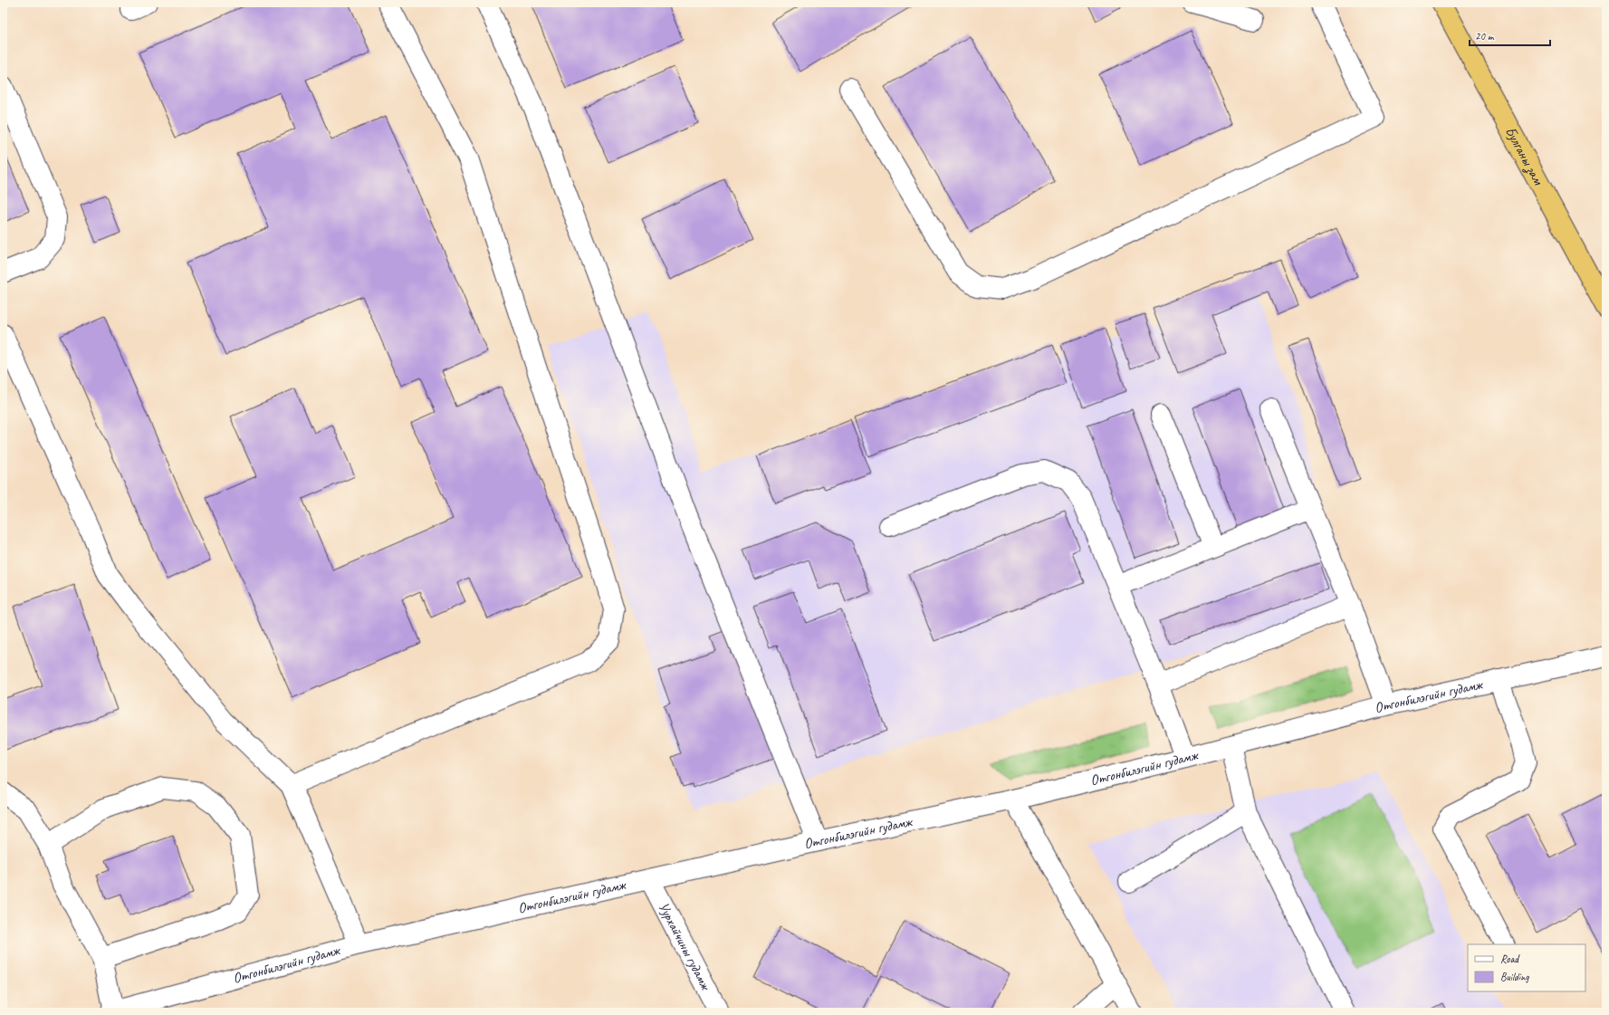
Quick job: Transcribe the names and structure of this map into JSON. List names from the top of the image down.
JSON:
{
  "streets": {
    "highway": ["Булганы зам"],
    "street": ["Отгонбилэгийн гудамж", "Уурхайчины гудамж"]
  },
  "crossings": [
    ["Отгонбилэгийн гудамж", "Уурхайчины гудамж"]
  ],
  "legend": ["Road", "Building"],
  "scale_bar": "20 m"
}
